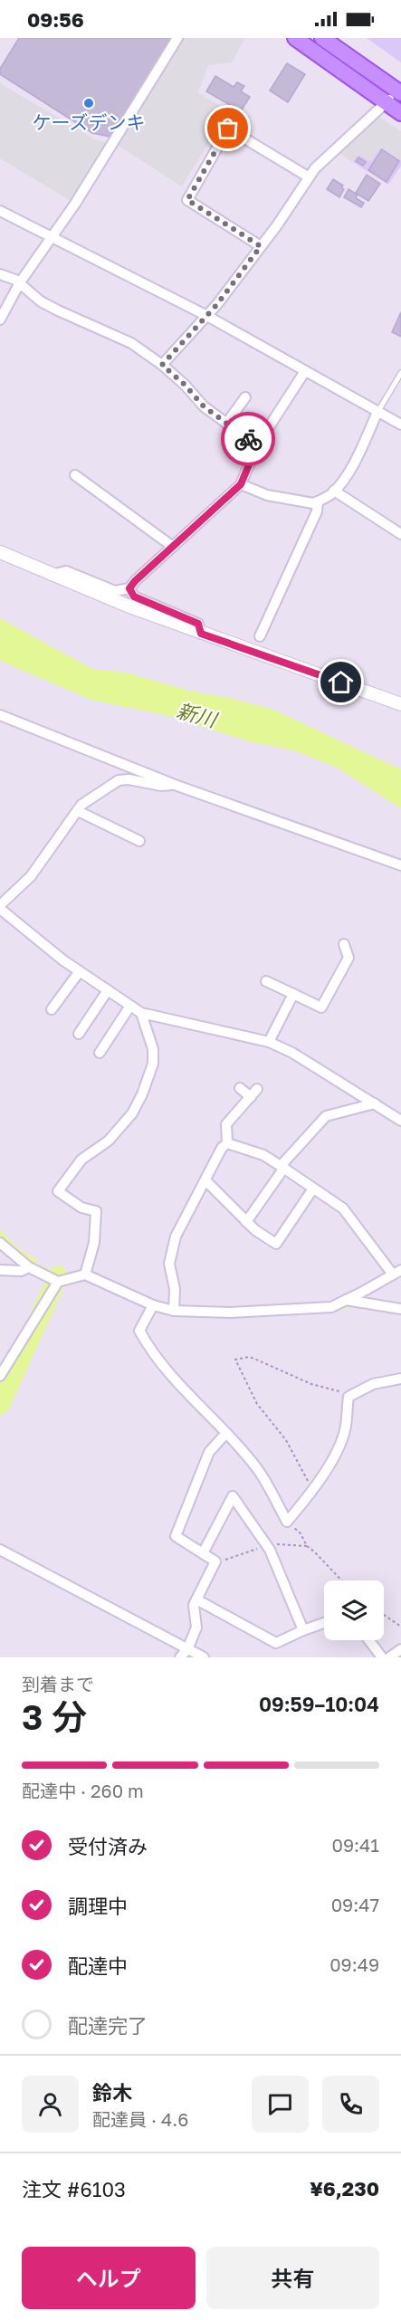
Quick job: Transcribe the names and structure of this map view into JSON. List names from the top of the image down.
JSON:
{
  "water": ["新川"],
  "places": ["ケーズデンキ"],
  "page": {
    "status": "09:56",
    "heading": ["3 分", "到着まで", "09:59–10:04"],
    "panel": [
      "鈴木",
      "配達員 · 4.6",
      "注文 #6103",
      "¥6,230"
    ],
    "bar": "配達中 · 260 m",
    "list": [
      ["受付済み", "09:41"],
      ["調理中", "09:47"],
      ["配達中", "09:49"],
      "配達完了"
    ],
    "buttons": ["ヘルプ", "共有"]
  }
}
